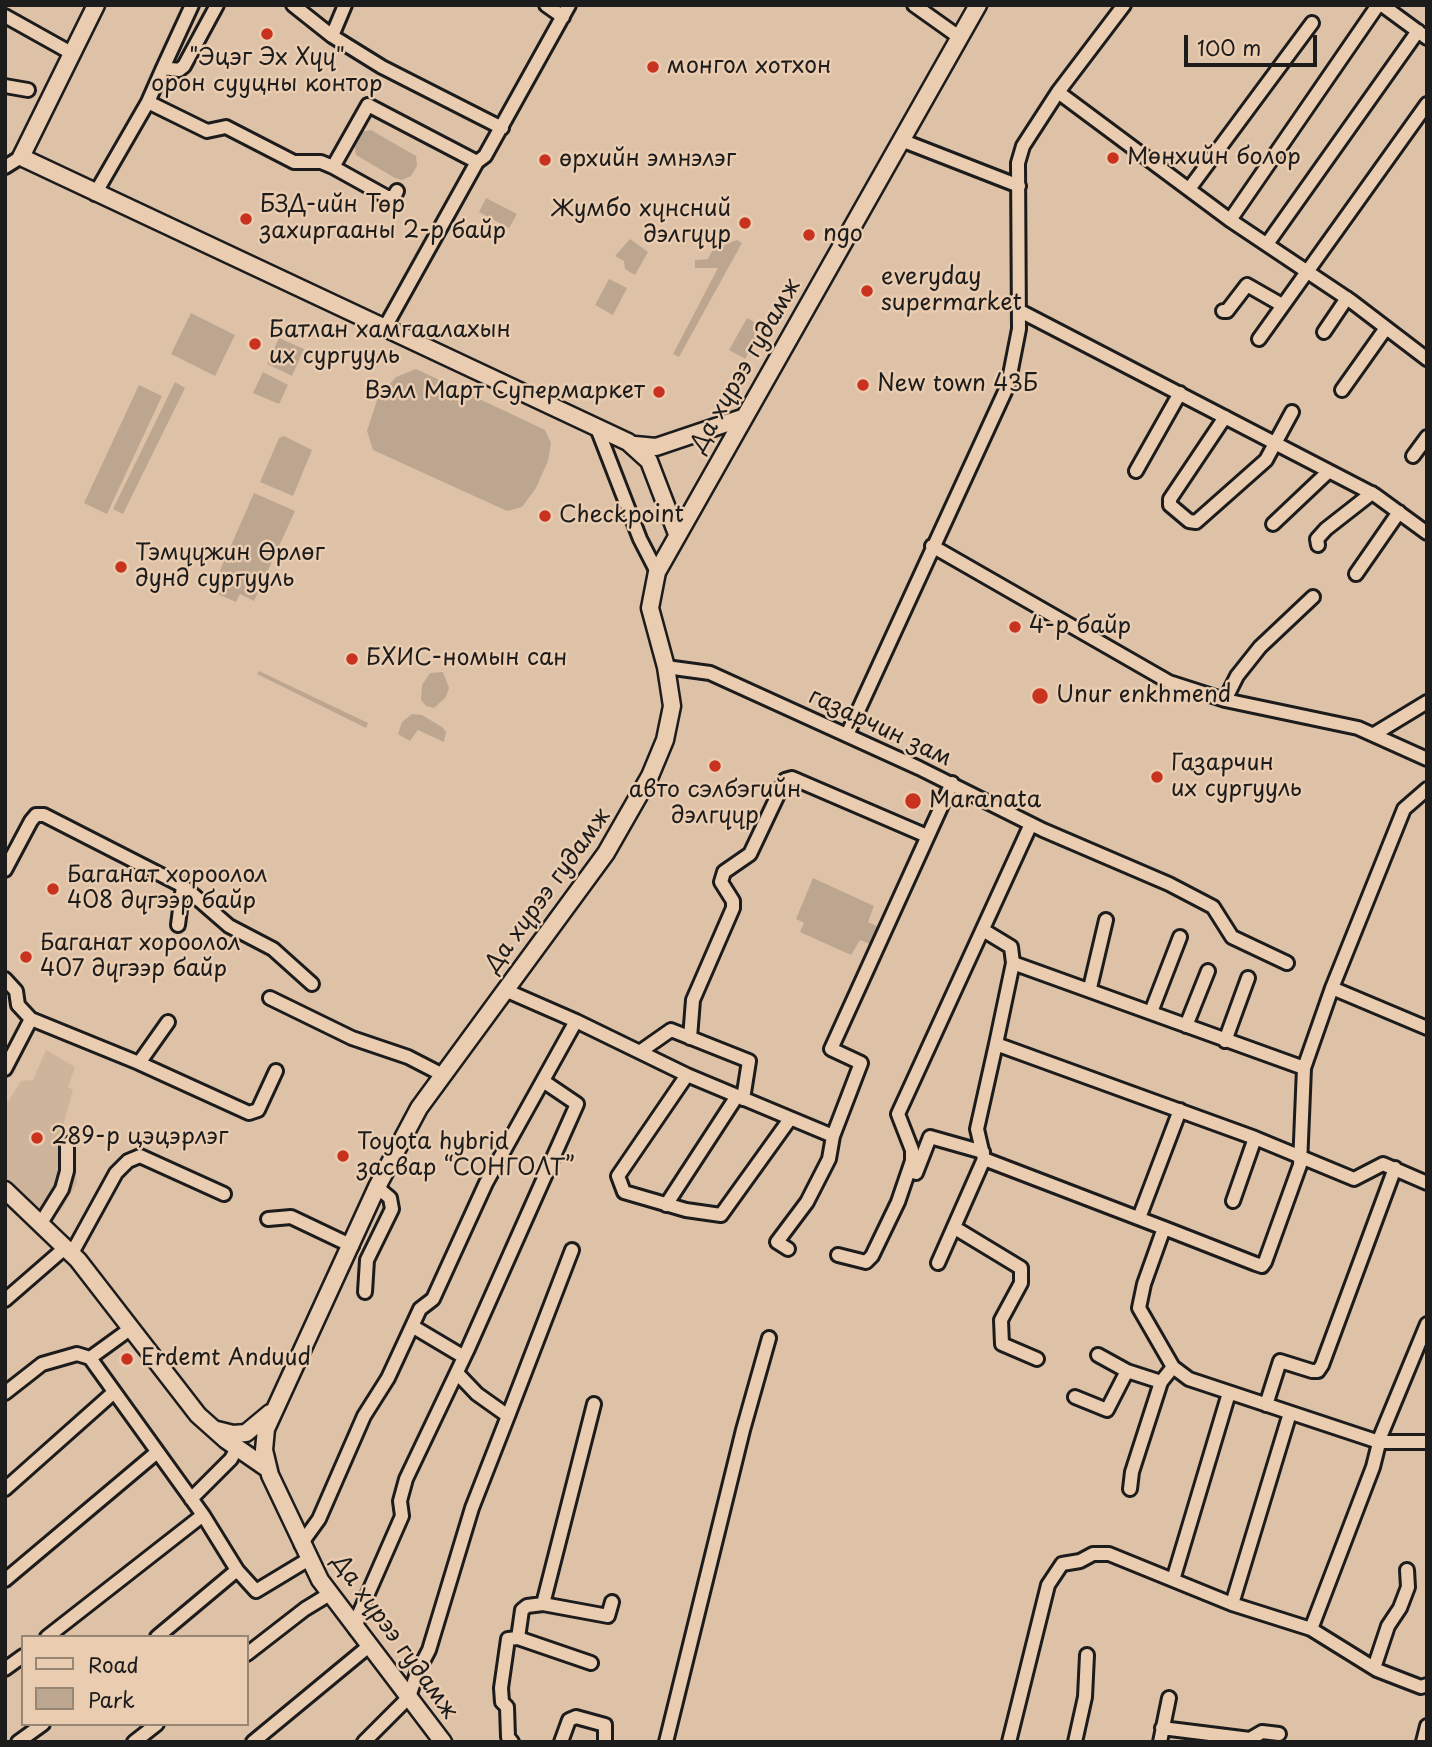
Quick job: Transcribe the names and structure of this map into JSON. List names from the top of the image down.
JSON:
{
  "streets": {
    "main road": ["Да хүрээ гудамж"],
    "street": ["газарчин зам"]
  },
  "crossings": [
    ["Да хүрээ гудамж", "газарчин зам"]
  ],
  "places": [
    "\"Эцэг Эх Хүү\" орон сууцны контор",
    "монгол хотхон",
    "Мөнхийн болор",
    "өрхийн эмнэлэг",
    "БЗД-ийн Төр захиргааны 2-р байр",
    "Жумбо хүнсний дэлгүүр",
    "ngo",
    "everyday supermarket",
    "Батлан хамгаалахын их сургууль",
    "New town 43Б",
    "Вэлл Март Супермаркет",
    "Checkpoint",
    "Тэмүүжин Өрлөг дунд сургууль",
    "4-р байр",
    "БХИС-номын сан",
    "Unur enkhmend",
    "авто сэлбэгийн дэлгүүр",
    "Газарчин их сургууль",
    "Maranata",
    "Баганат хороолол 408 дүгээр байр",
    "Баганат хороолол 407 дүгээр байр",
    "289-р цэцэрлэг",
    "Toyota hybrid засвар “СОНГОЛТ”",
    "Erdemt Anduud"
  ],
  "legend": ["Road", "Park"],
  "scale_bar": "100 m"
}
